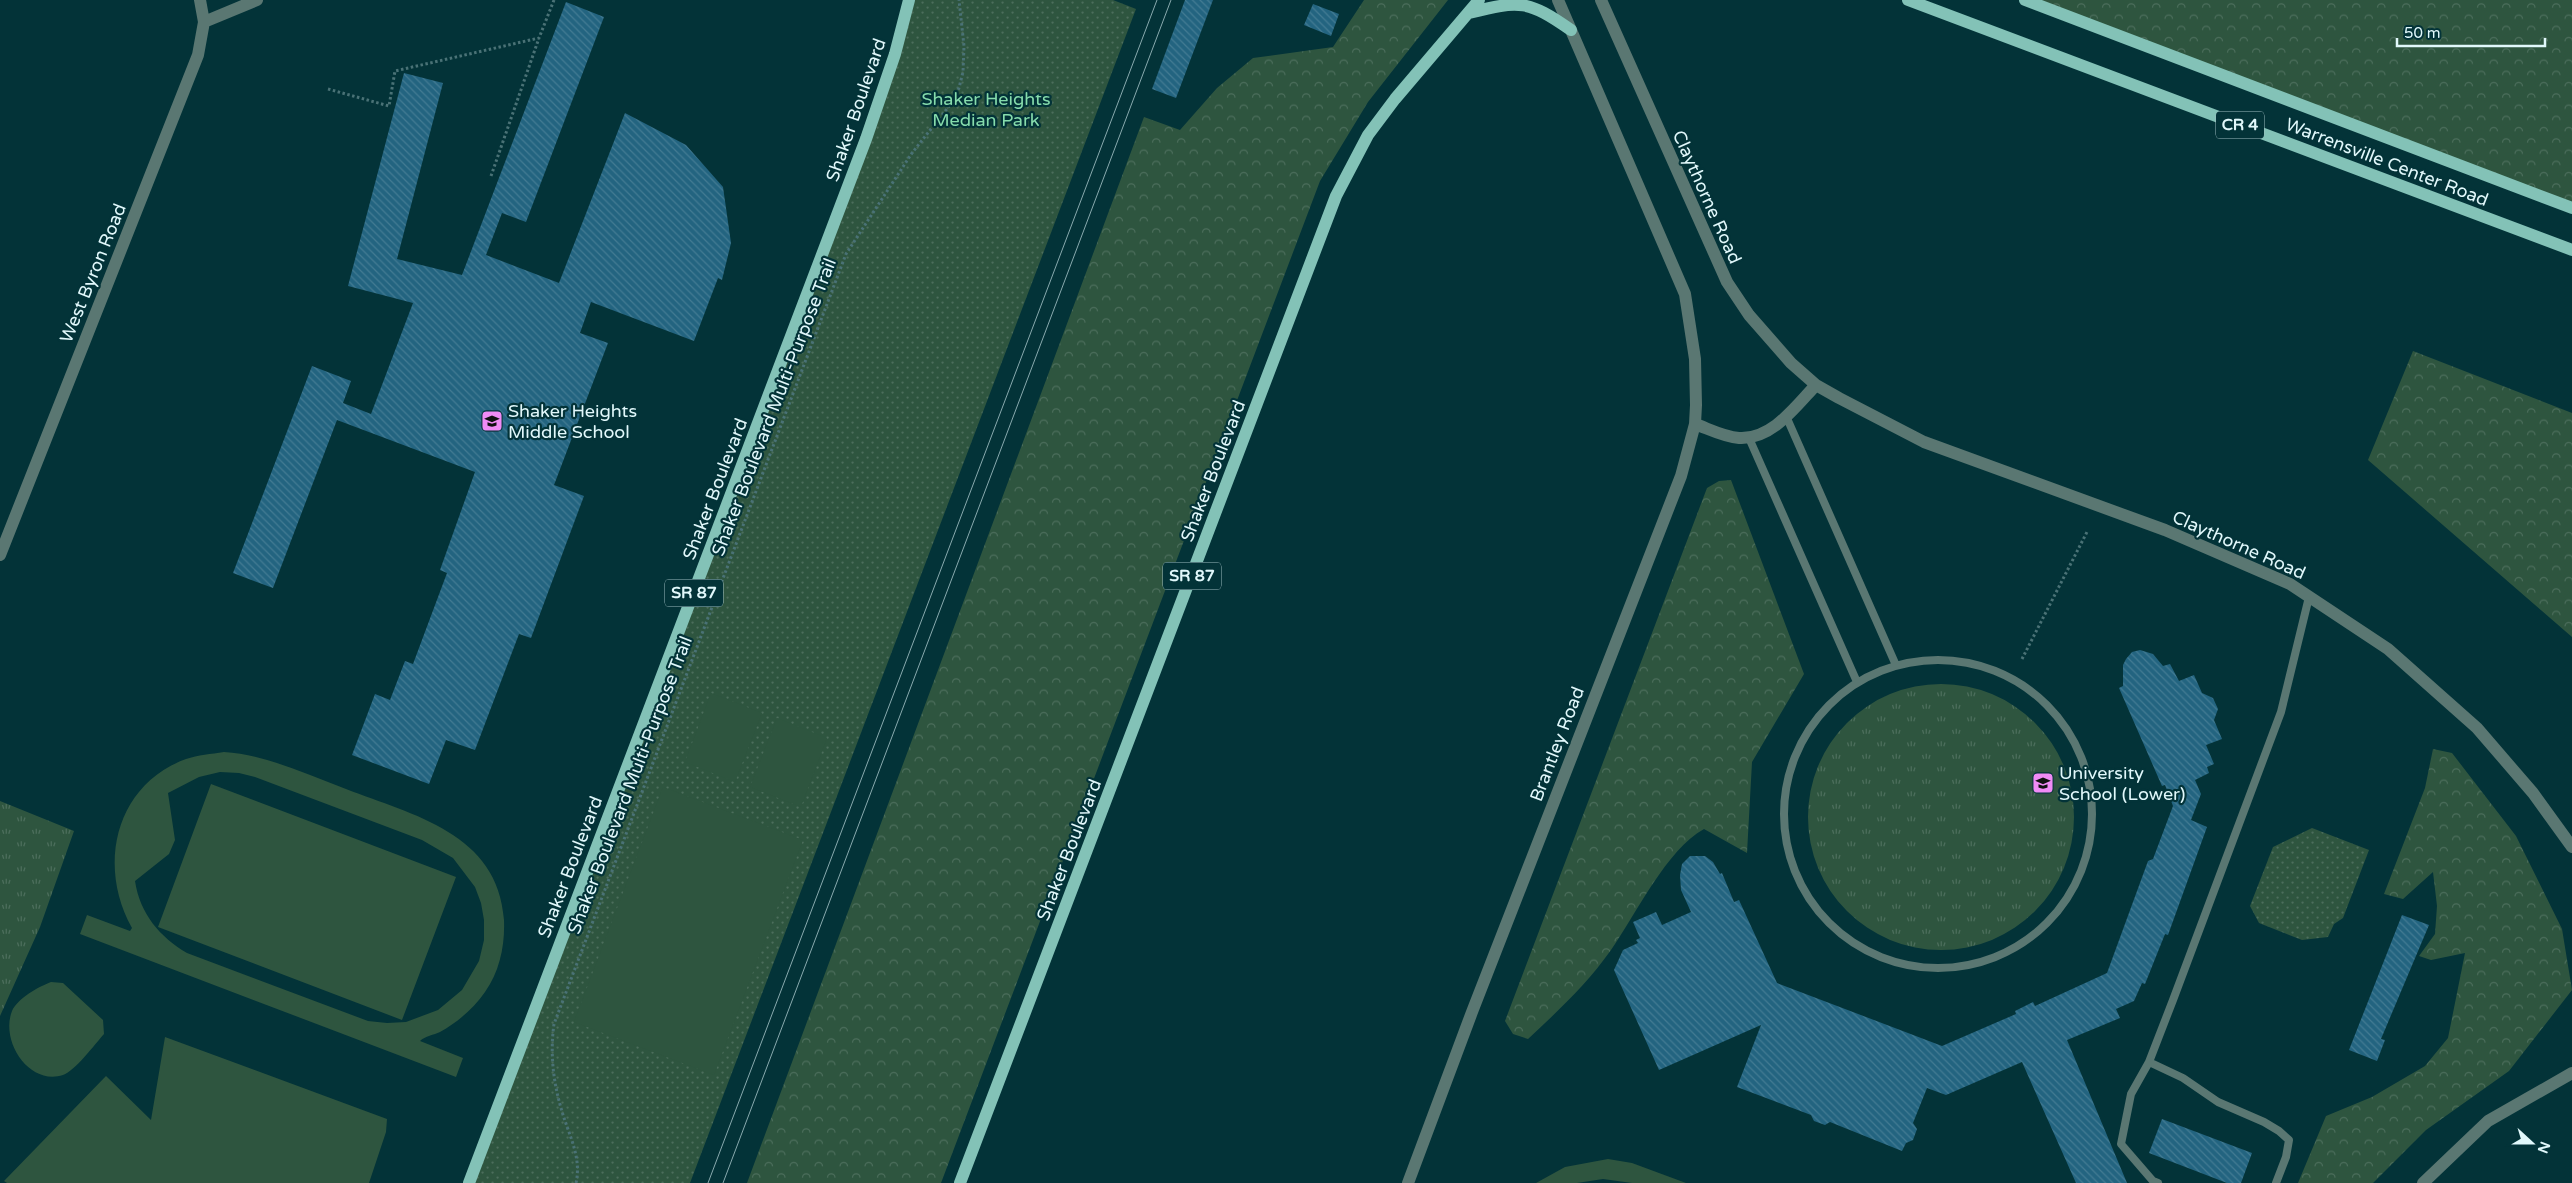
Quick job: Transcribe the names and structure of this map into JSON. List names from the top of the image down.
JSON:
{
  "streets": {
    "main road": [
      "Shaker Boulevard",
      "CR 4",
      "Warrensville Center Road",
      "SR 87"
    ],
    "street": ["Claythorne Road", "West Byron Road", "Brantley Road"],
    "path": ["Shaker Boulevard Multi-Purpose Trail"]
  },
  "parks": ["Shaker Heights Median Park"],
  "places": {
    "school or university": ["Shaker Heights Middle School", "University School (Lower)"]
  },
  "scale_bar": "50 m",
  "north": "right"
}
